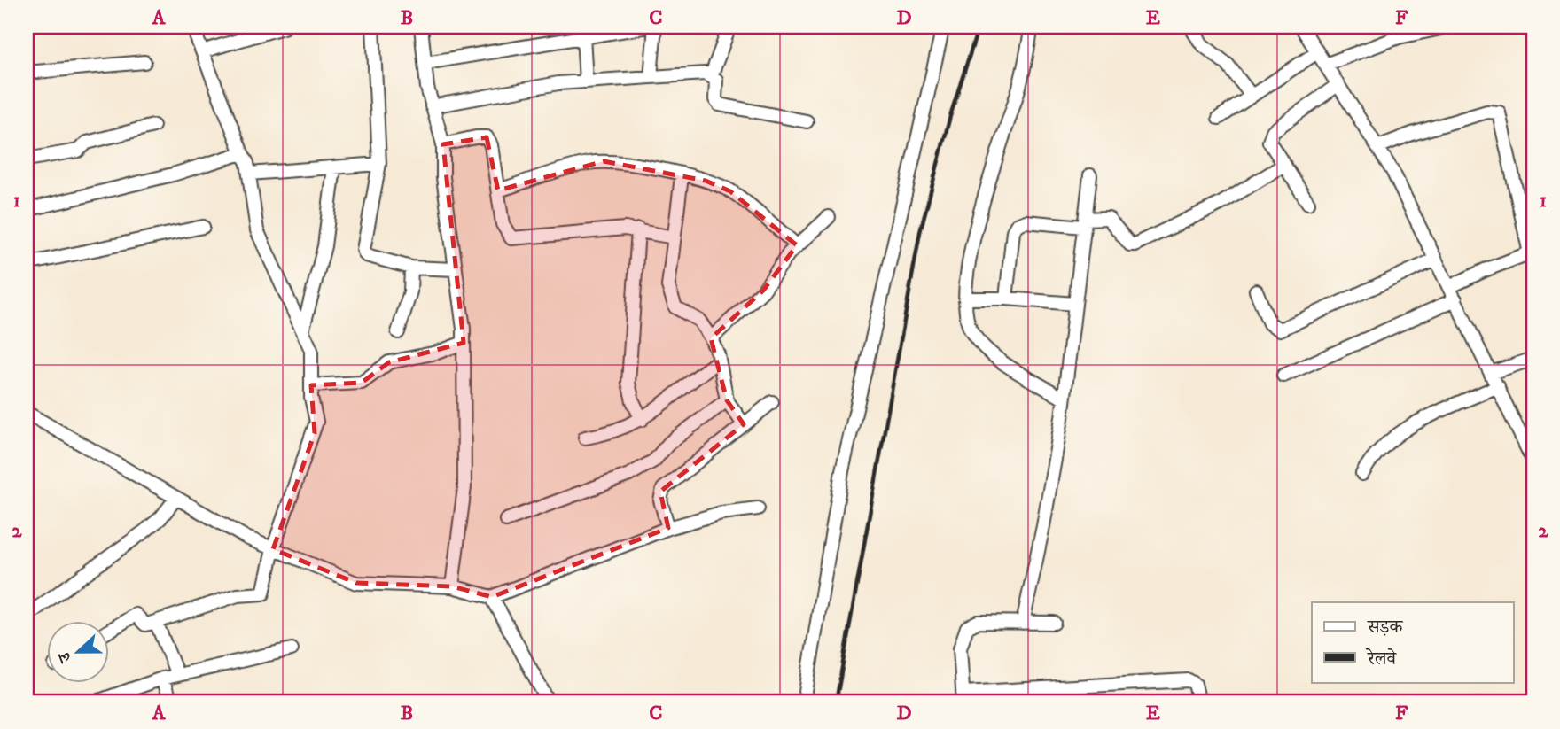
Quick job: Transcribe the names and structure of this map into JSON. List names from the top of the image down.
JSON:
{
  "legend": ["सड़क", "रेलवे"],
  "north": "left",
  "grid": {
    "columns": [
      "A",
      "B",
      "C",
      "D",
      "E",
      "F"
    ],
    "rows": ["1", "2"]
  }
}
